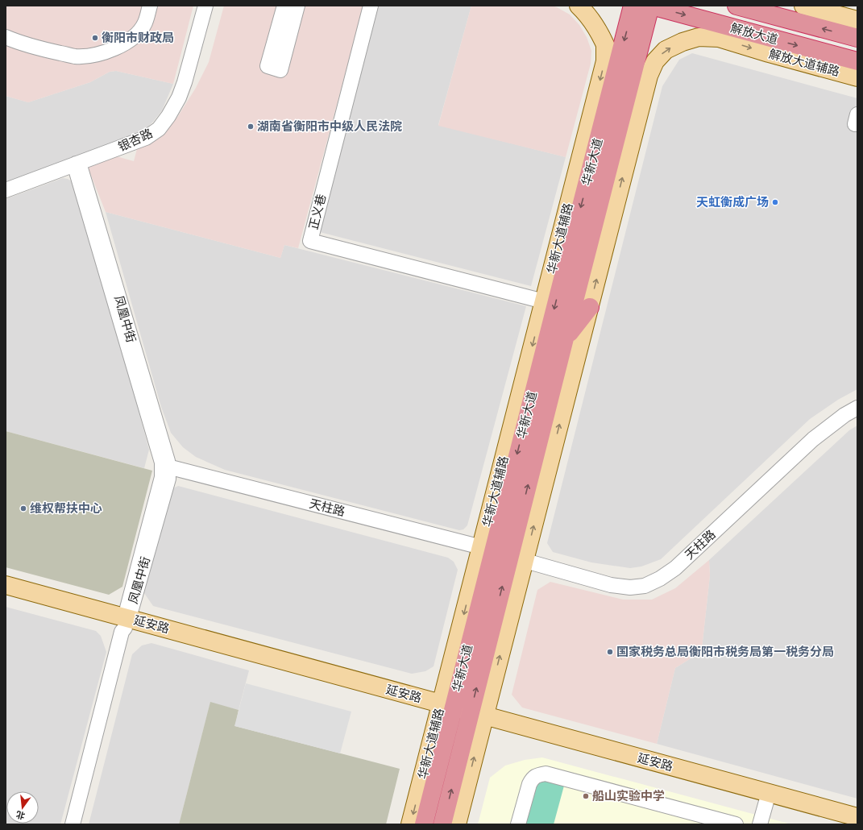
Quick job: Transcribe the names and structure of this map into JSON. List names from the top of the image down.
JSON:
{
  "streets": {
    "highway": ["解放大道", "华新大道"],
    "main road": ["解放大道辅路", "华新大道辅路", "延安路"],
    "street": [
      "银杏路",
      "正义巷",
      "凤凰中街",
      "天柱路"
    ]
  },
  "crossings": [
    ["解放大道", "华新大道"],
    ["银杏路", "凤凰中街"],
    ["华新大道", "华新大道辅路"],
    ["华新大道", "天柱路"],
    ["华新大道", "延安路"],
    ["正义巷", "华新大道辅路"],
    ["华新大道辅路", "天柱路"],
    ["华新大道辅路", "延安路"],
    ["凤凰中街", "天柱路"],
    ["凤凰中街", "延安路"]
  ],
  "places": [
    "衡阳市财政局",
    "湖南省衡阳市中级人民法院",
    "天虹衡成广场",
    "维权帮扶中心",
    "国家税务总局衡阳市税务局第一税务分局",
    "船山实验中学"
  ],
  "north": "bottom"
}
